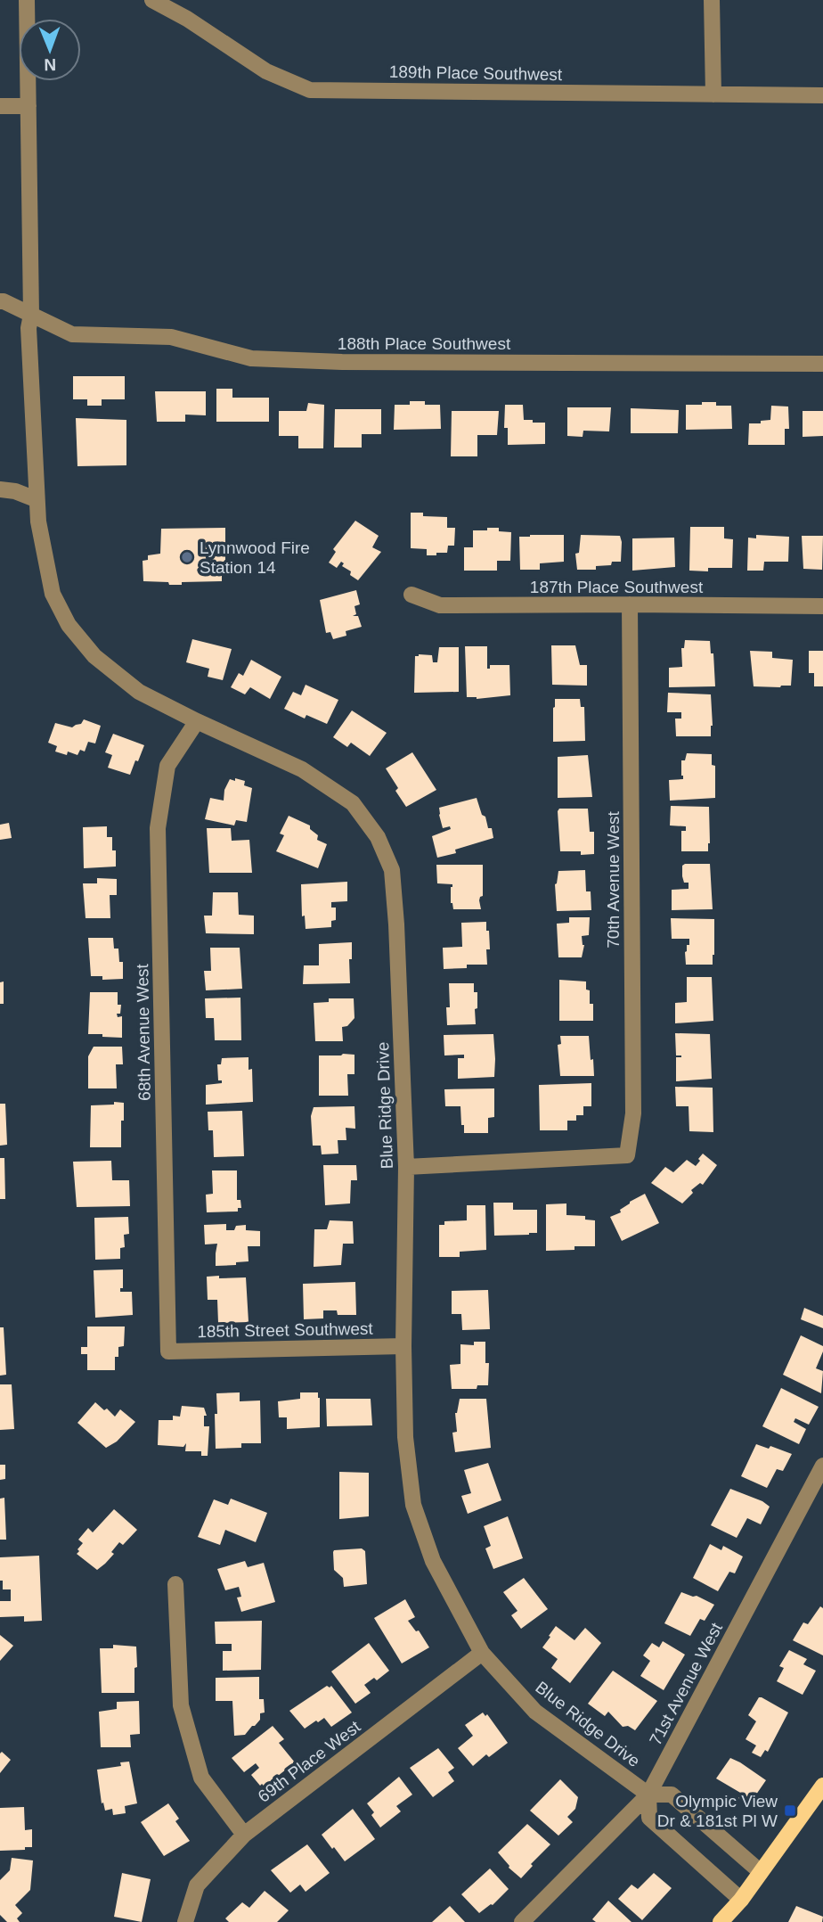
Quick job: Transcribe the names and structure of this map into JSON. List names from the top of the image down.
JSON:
{
  "streets": {
    "street": [
      "189th Place Southwest",
      "188th Place Southwest",
      "187th Place Southwest",
      "70th Avenue West",
      "68th Avenue West",
      "Blue Ridge Drive",
      "185th Street Southwest",
      "71st Avenue West",
      "69th Place West"
    ]
  },
  "crossings": [
    ["187th Place Southwest", "70th Avenue West"],
    ["70th Avenue West", "Blue Ridge Drive"],
    ["68th Avenue West", "Blue Ridge Drive"],
    ["68th Avenue West", "185th Street Southwest"],
    ["Blue Ridge Drive", "185th Street Southwest"],
    ["Blue Ridge Drive", "71st Avenue West"],
    ["Blue Ridge Drive", "69th Place West"]
  ],
  "places": {
    "other": ["Lynnwood Fire Station 14"],
    "transit": ["Olympic View Dr & 181st Pl W"]
  },
  "north": "bottom"
}
